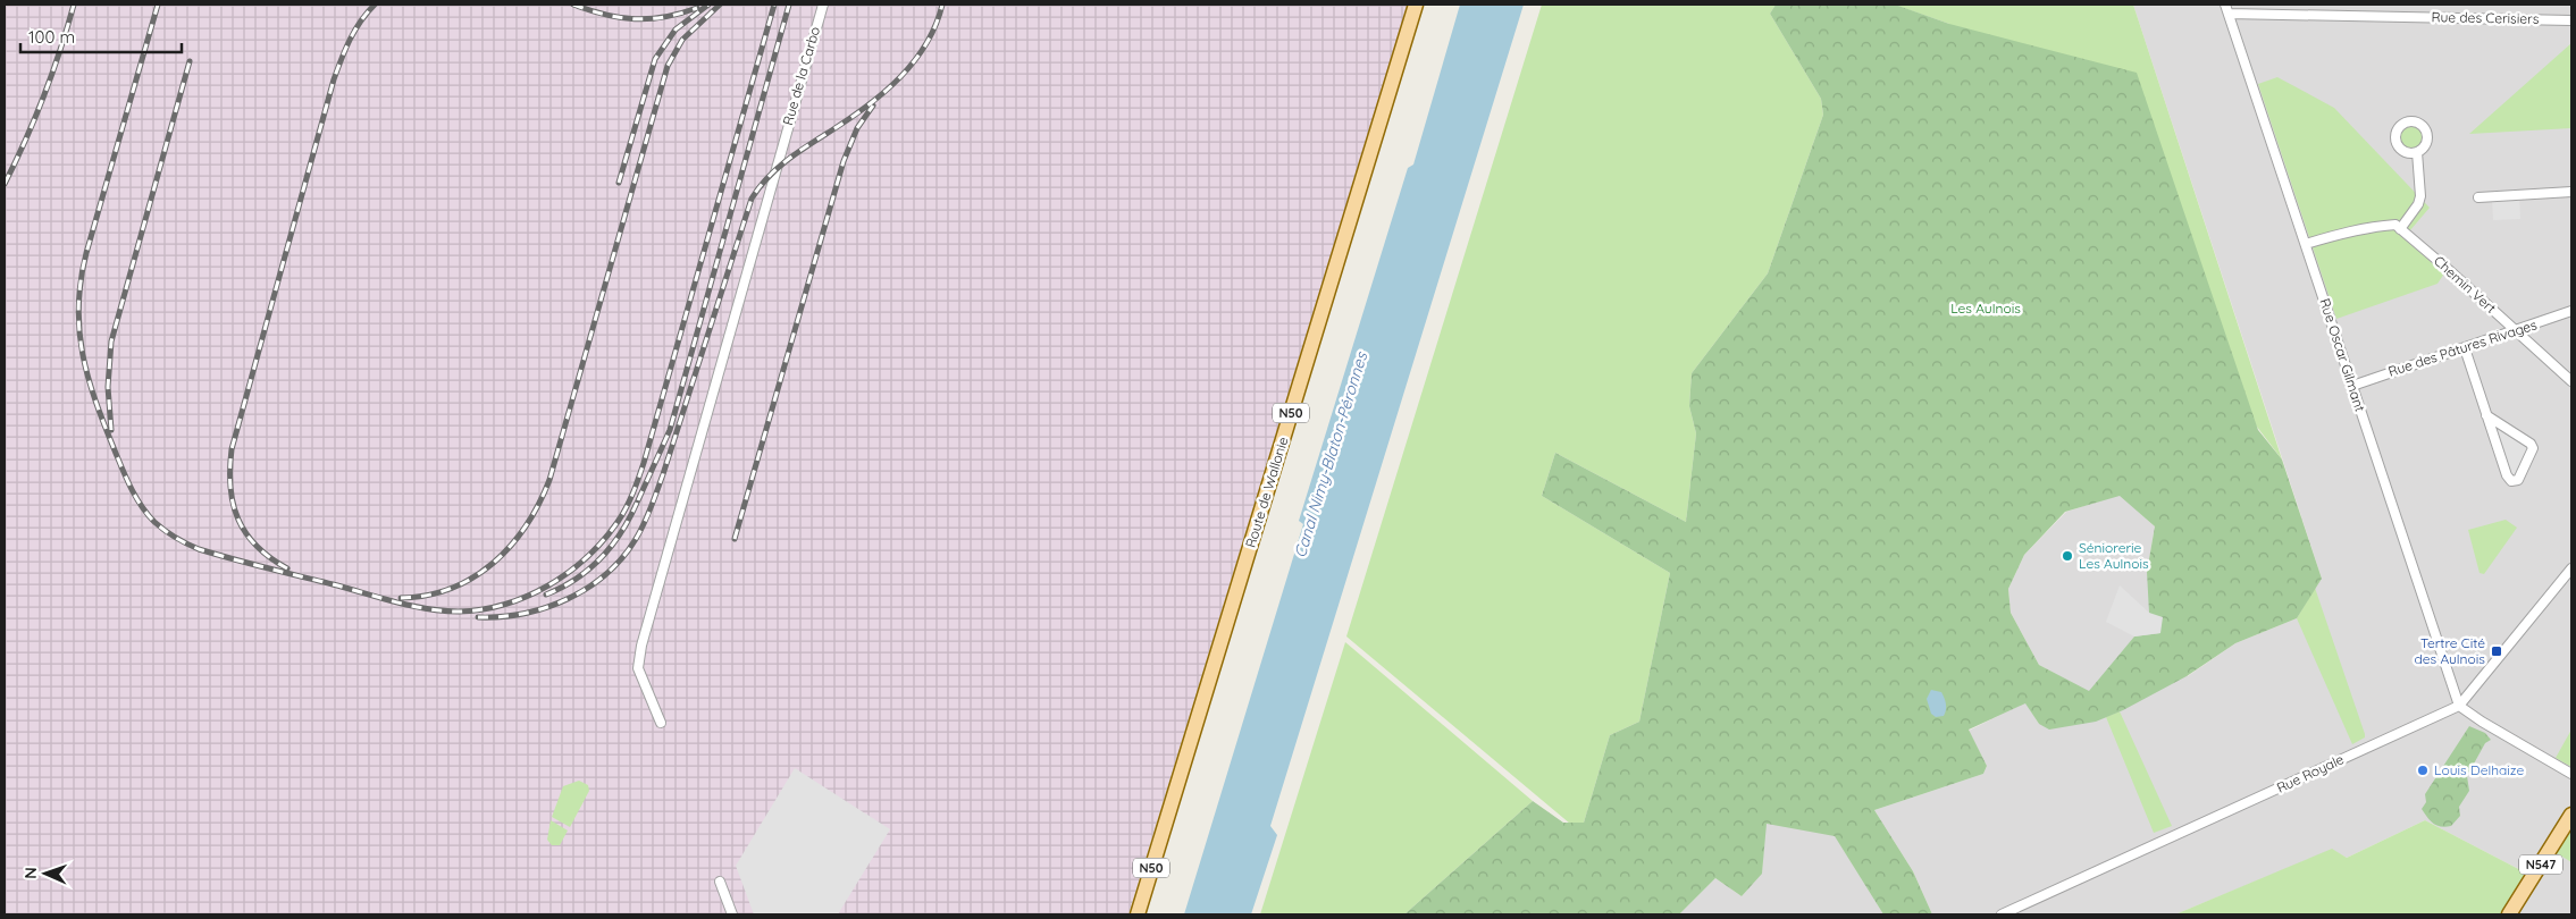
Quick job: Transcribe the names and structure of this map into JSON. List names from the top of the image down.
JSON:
{
  "streets": {
    "main road": ["N50", "Route de Wallonie", "N547"],
    "street": [
      "Rue des Cerisiers",
      "Rue de la Carbo",
      "Chemin Vert",
      "Rue des Pâtures Rivages",
      "Rue Oscar Gilmant",
      "Rue Royale"
    ]
  },
  "crossings": [
    ["Rue des Cerisiers", "Rue Oscar Gilmant"],
    ["Chemin Vert", "Rue des Pâtures Rivages"],
    ["Rue des Pâtures Rivages", "Rue Oscar Gilmant"],
    ["Rue Oscar Gilmant", "Rue Royale"]
  ],
  "water": ["Canal Nimy-Blaton-Péronnes"],
  "parks": ["Les Aulnois"],
  "places": {
    "other": ["Séniorerie Les Aulnois", "Louis Delhaize"],
    "transit": ["Tertre Cité des Aulnois"]
  },
  "scale_bar": "100 m",
  "north": "left"
}
